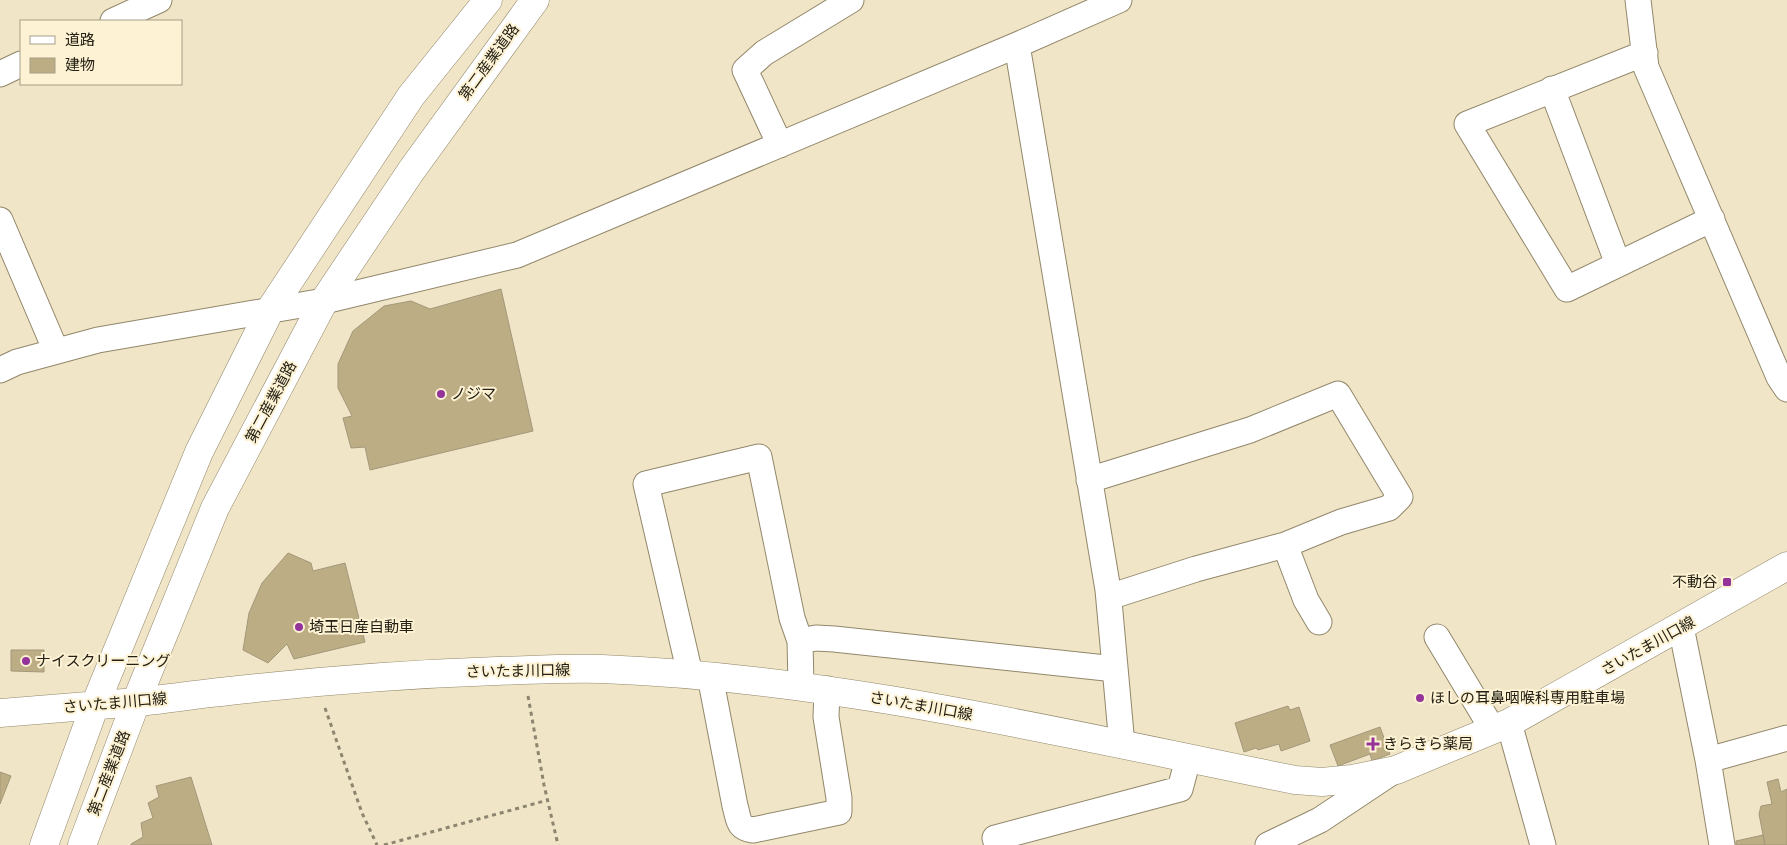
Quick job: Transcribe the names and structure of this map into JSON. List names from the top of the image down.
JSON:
{
  "streets": {
    "main road": ["第二産業道路", "さいたま川口線"]
  },
  "crossings": [
    ["第二産業道路", "さいたま川口線"]
  ],
  "places": {
    "other": [
      "ノジマ",
      "埼玉日産自動車",
      "ナイスクリーニング",
      "ほしの耳鼻咽喉科専用駐車場"
    ],
    "transit": ["不動谷"],
    "health": ["きらきら薬局"]
  },
  "legend": ["道路", "建物"]
}
